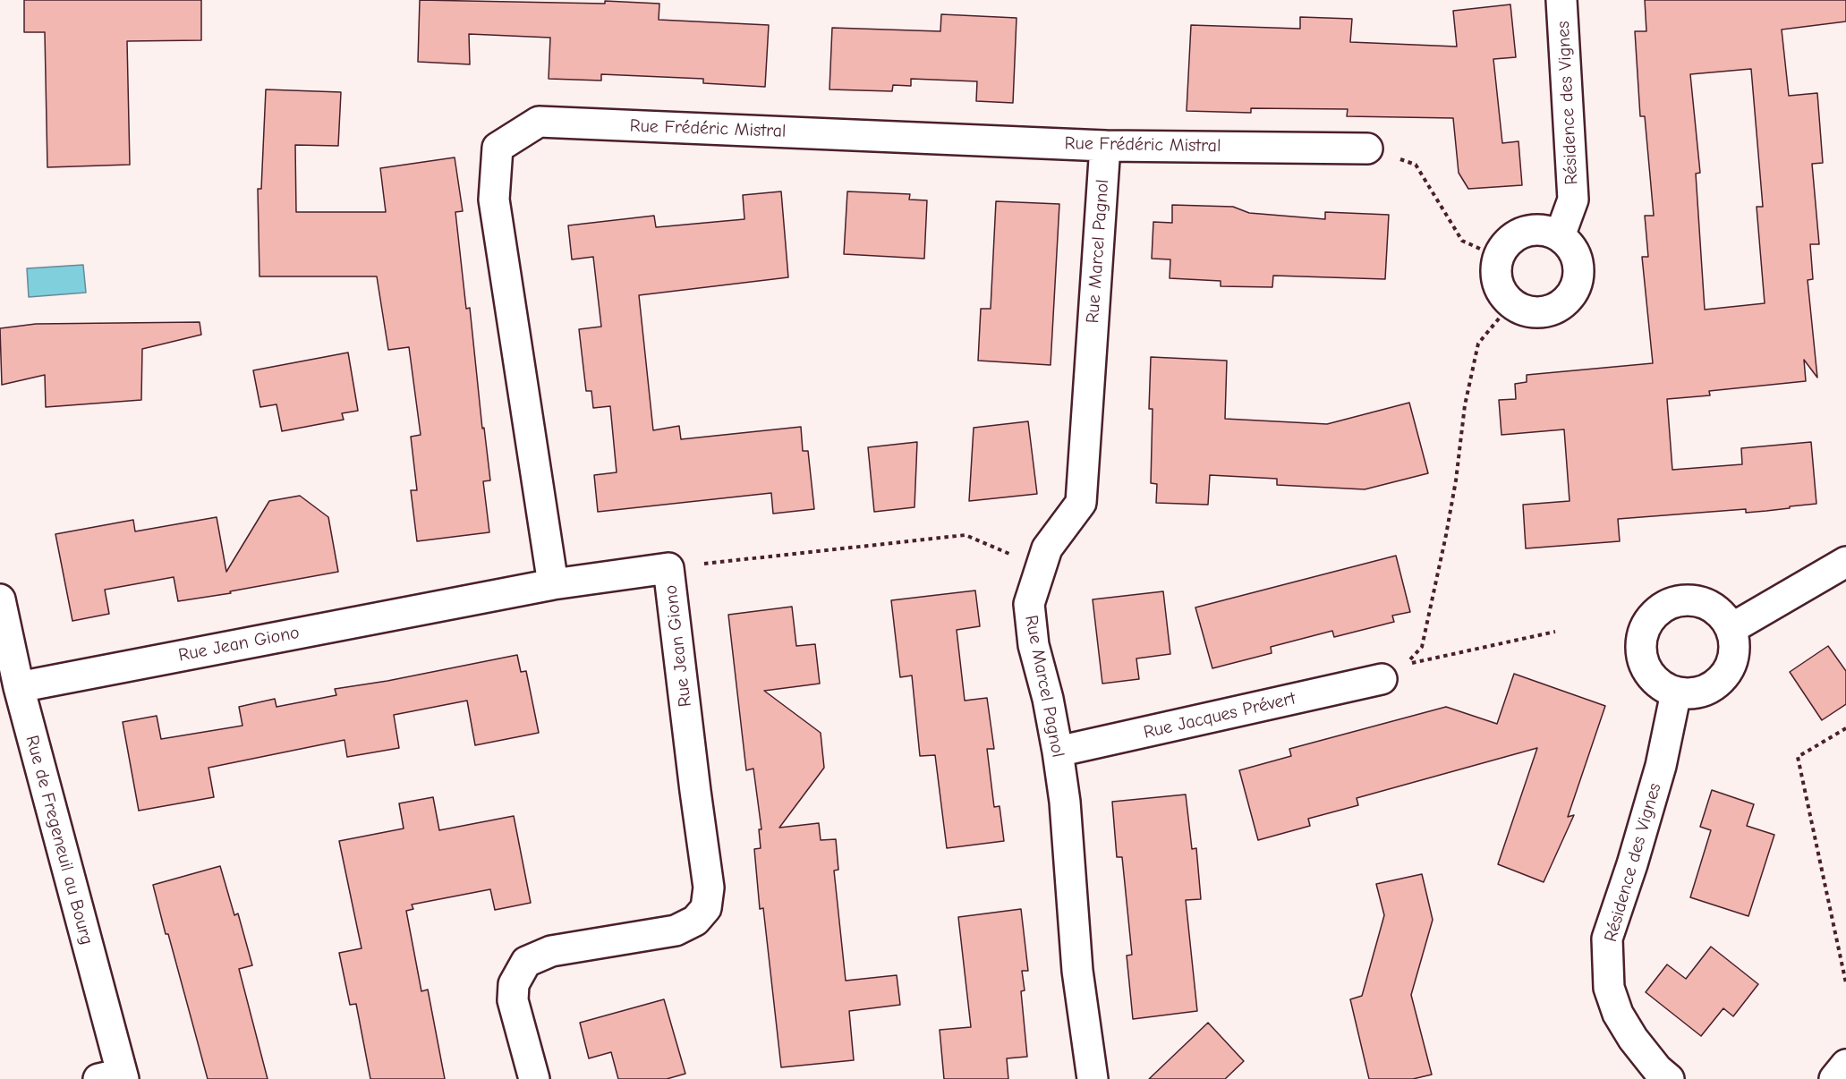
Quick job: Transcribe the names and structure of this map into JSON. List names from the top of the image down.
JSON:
{
  "streets": {
    "street": [
      "Résidence des Vignes",
      "Rue Frédéric Mistral",
      "Rue Marcel Pagnol",
      "Rue Jean Giono",
      "Rue Jacques Prévert",
      "Rue de Fregeneuil au Bourg"
    ]
  },
  "crossings": [
    ["Rue Frédéric Mistral", "Rue Marcel Pagnol"],
    ["Rue Frédéric Mistral", "Rue Jean Giono"],
    ["Rue Marcel Pagnol", "Rue Jacques Prévert"],
    ["Rue Jean Giono", "Rue de Fregeneuil au Bourg"]
  ]
}
